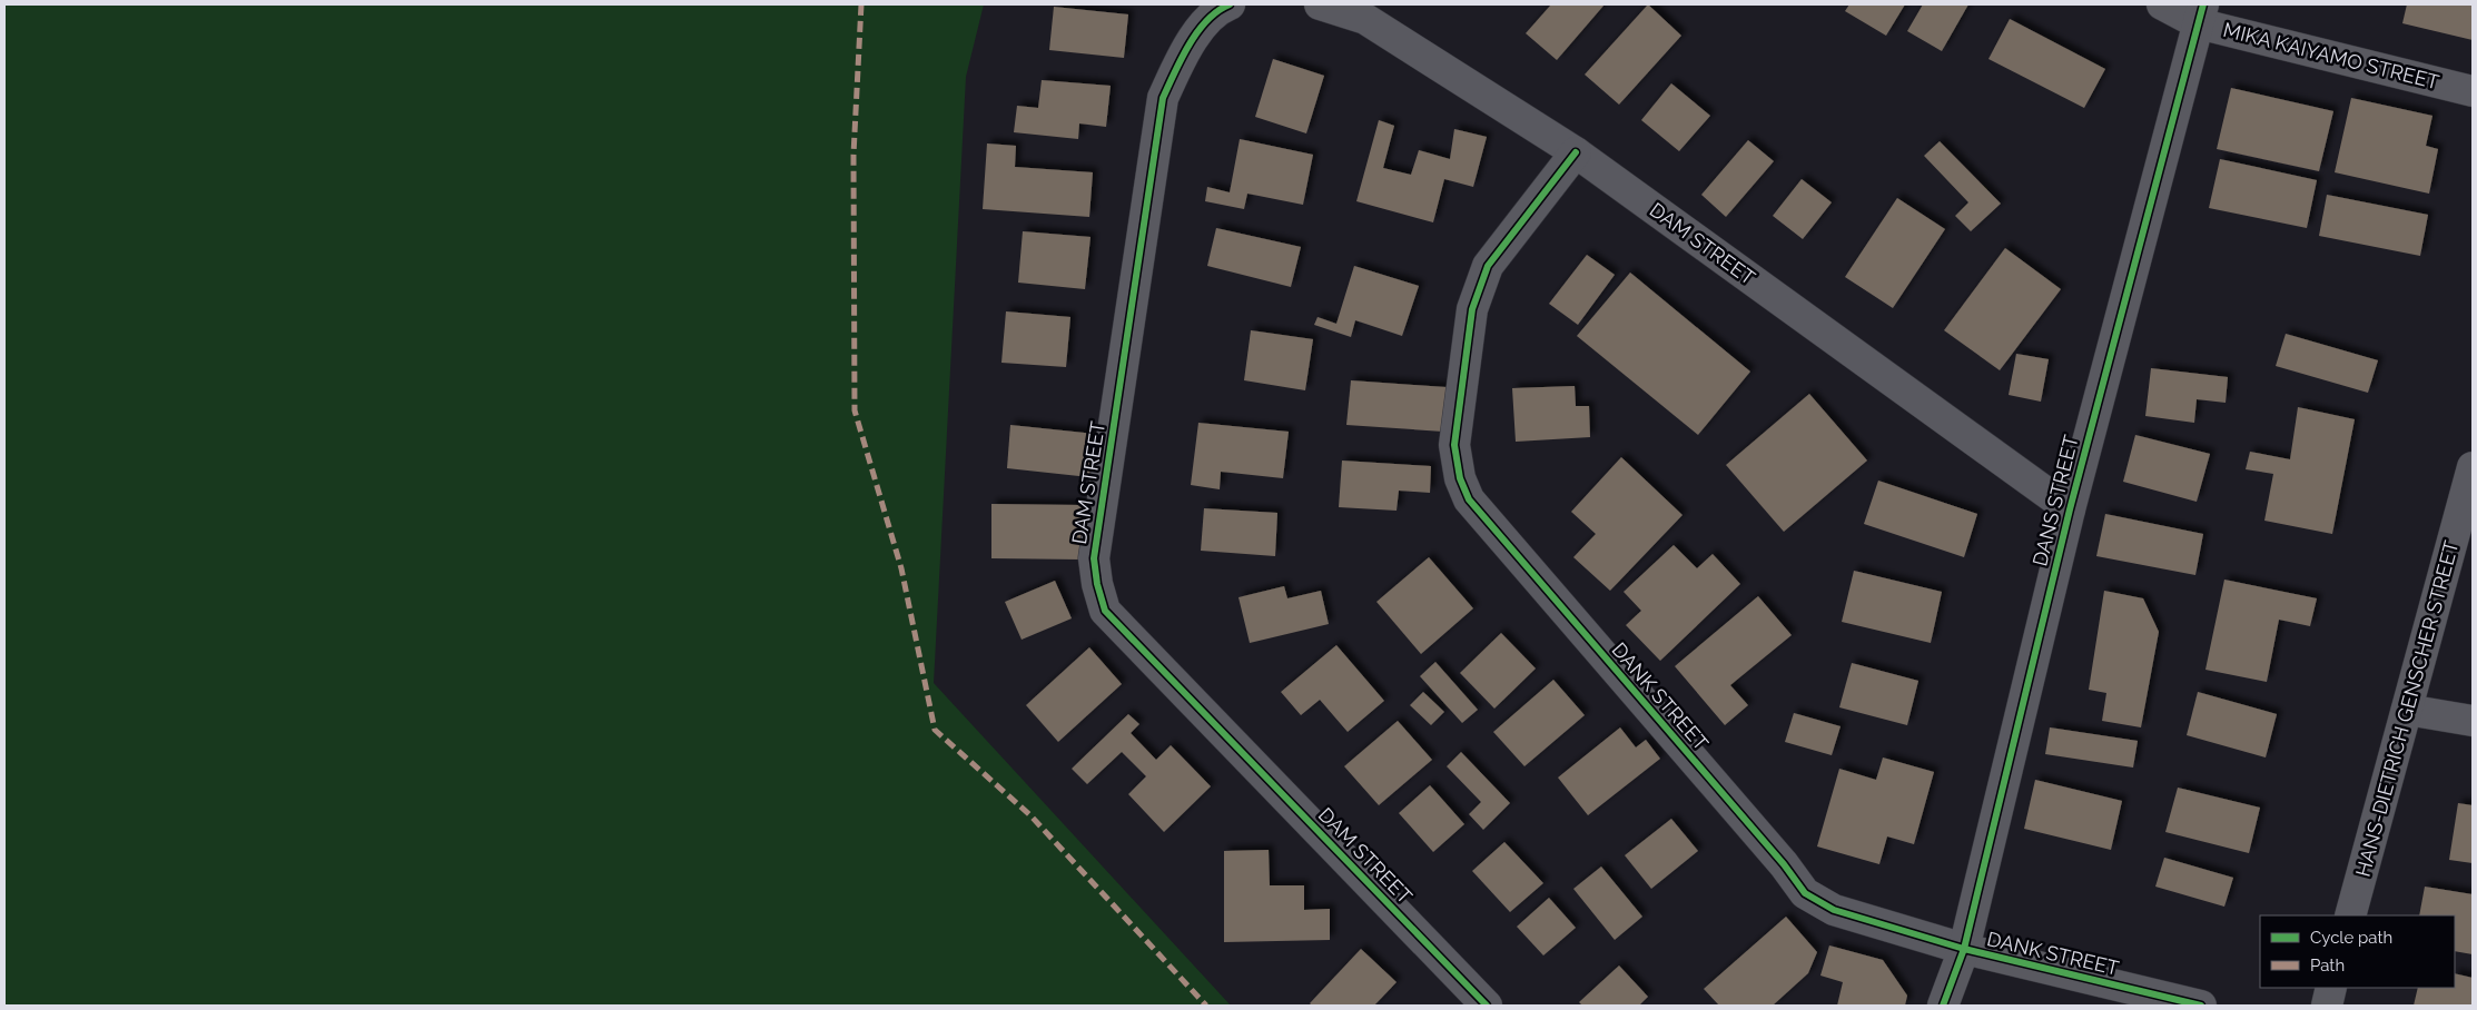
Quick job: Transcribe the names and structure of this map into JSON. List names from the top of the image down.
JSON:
{
  "streets": {
    "street": [
      "MIKA KAIYAMO STREET",
      "DAM STREET",
      "DANS STREET",
      "DANK STREET",
      "HANS-DIETRICH GENSCHER STREET"
    ]
  },
  "crossings": [
    ["MIKA KAIYAMO STREET", "DANS STREET"],
    ["DAM STREET", "DANS STREET"],
    ["DAM STREET", "DANK STREET"],
    ["DANS STREET", "DANK STREET"]
  ],
  "legend": ["Cycle path", "Path"]
}
